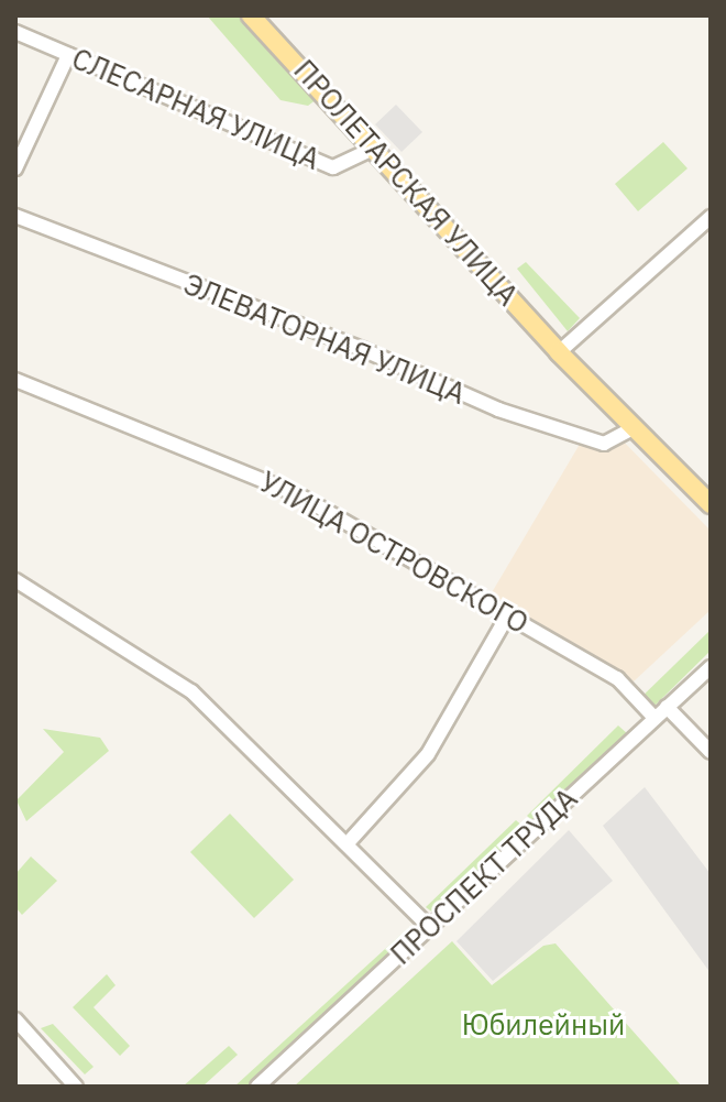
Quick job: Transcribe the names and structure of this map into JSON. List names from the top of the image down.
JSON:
{
  "streets": {
    "main road": ["ПРОЛЕТАРСКАЯ УЛИЦА"],
    "street": [
      "СЛЕСАРНАЯ УЛИЦА",
      "ЭЛЕВАТОРНАЯ УЛИЦА",
      "УЛИЦА ОСТРОВСКОГО",
      "ПРОСПЕКТ ТРУДА"
    ]
  },
  "crossings": [
    ["СЛЕСАРНАЯ УЛИЦА", "ПРОЛЕТАРСКАЯ УЛИЦА"],
    ["ПРОЛЕТАРСКАЯ УЛИЦА", "ЭЛЕВАТОРНАЯ УЛИЦА"],
    ["УЛИЦА ОСТРОВСКОГО", "ПРОСПЕКТ ТРУДА"]
  ],
  "parks": ["Юбилейный"]
}
